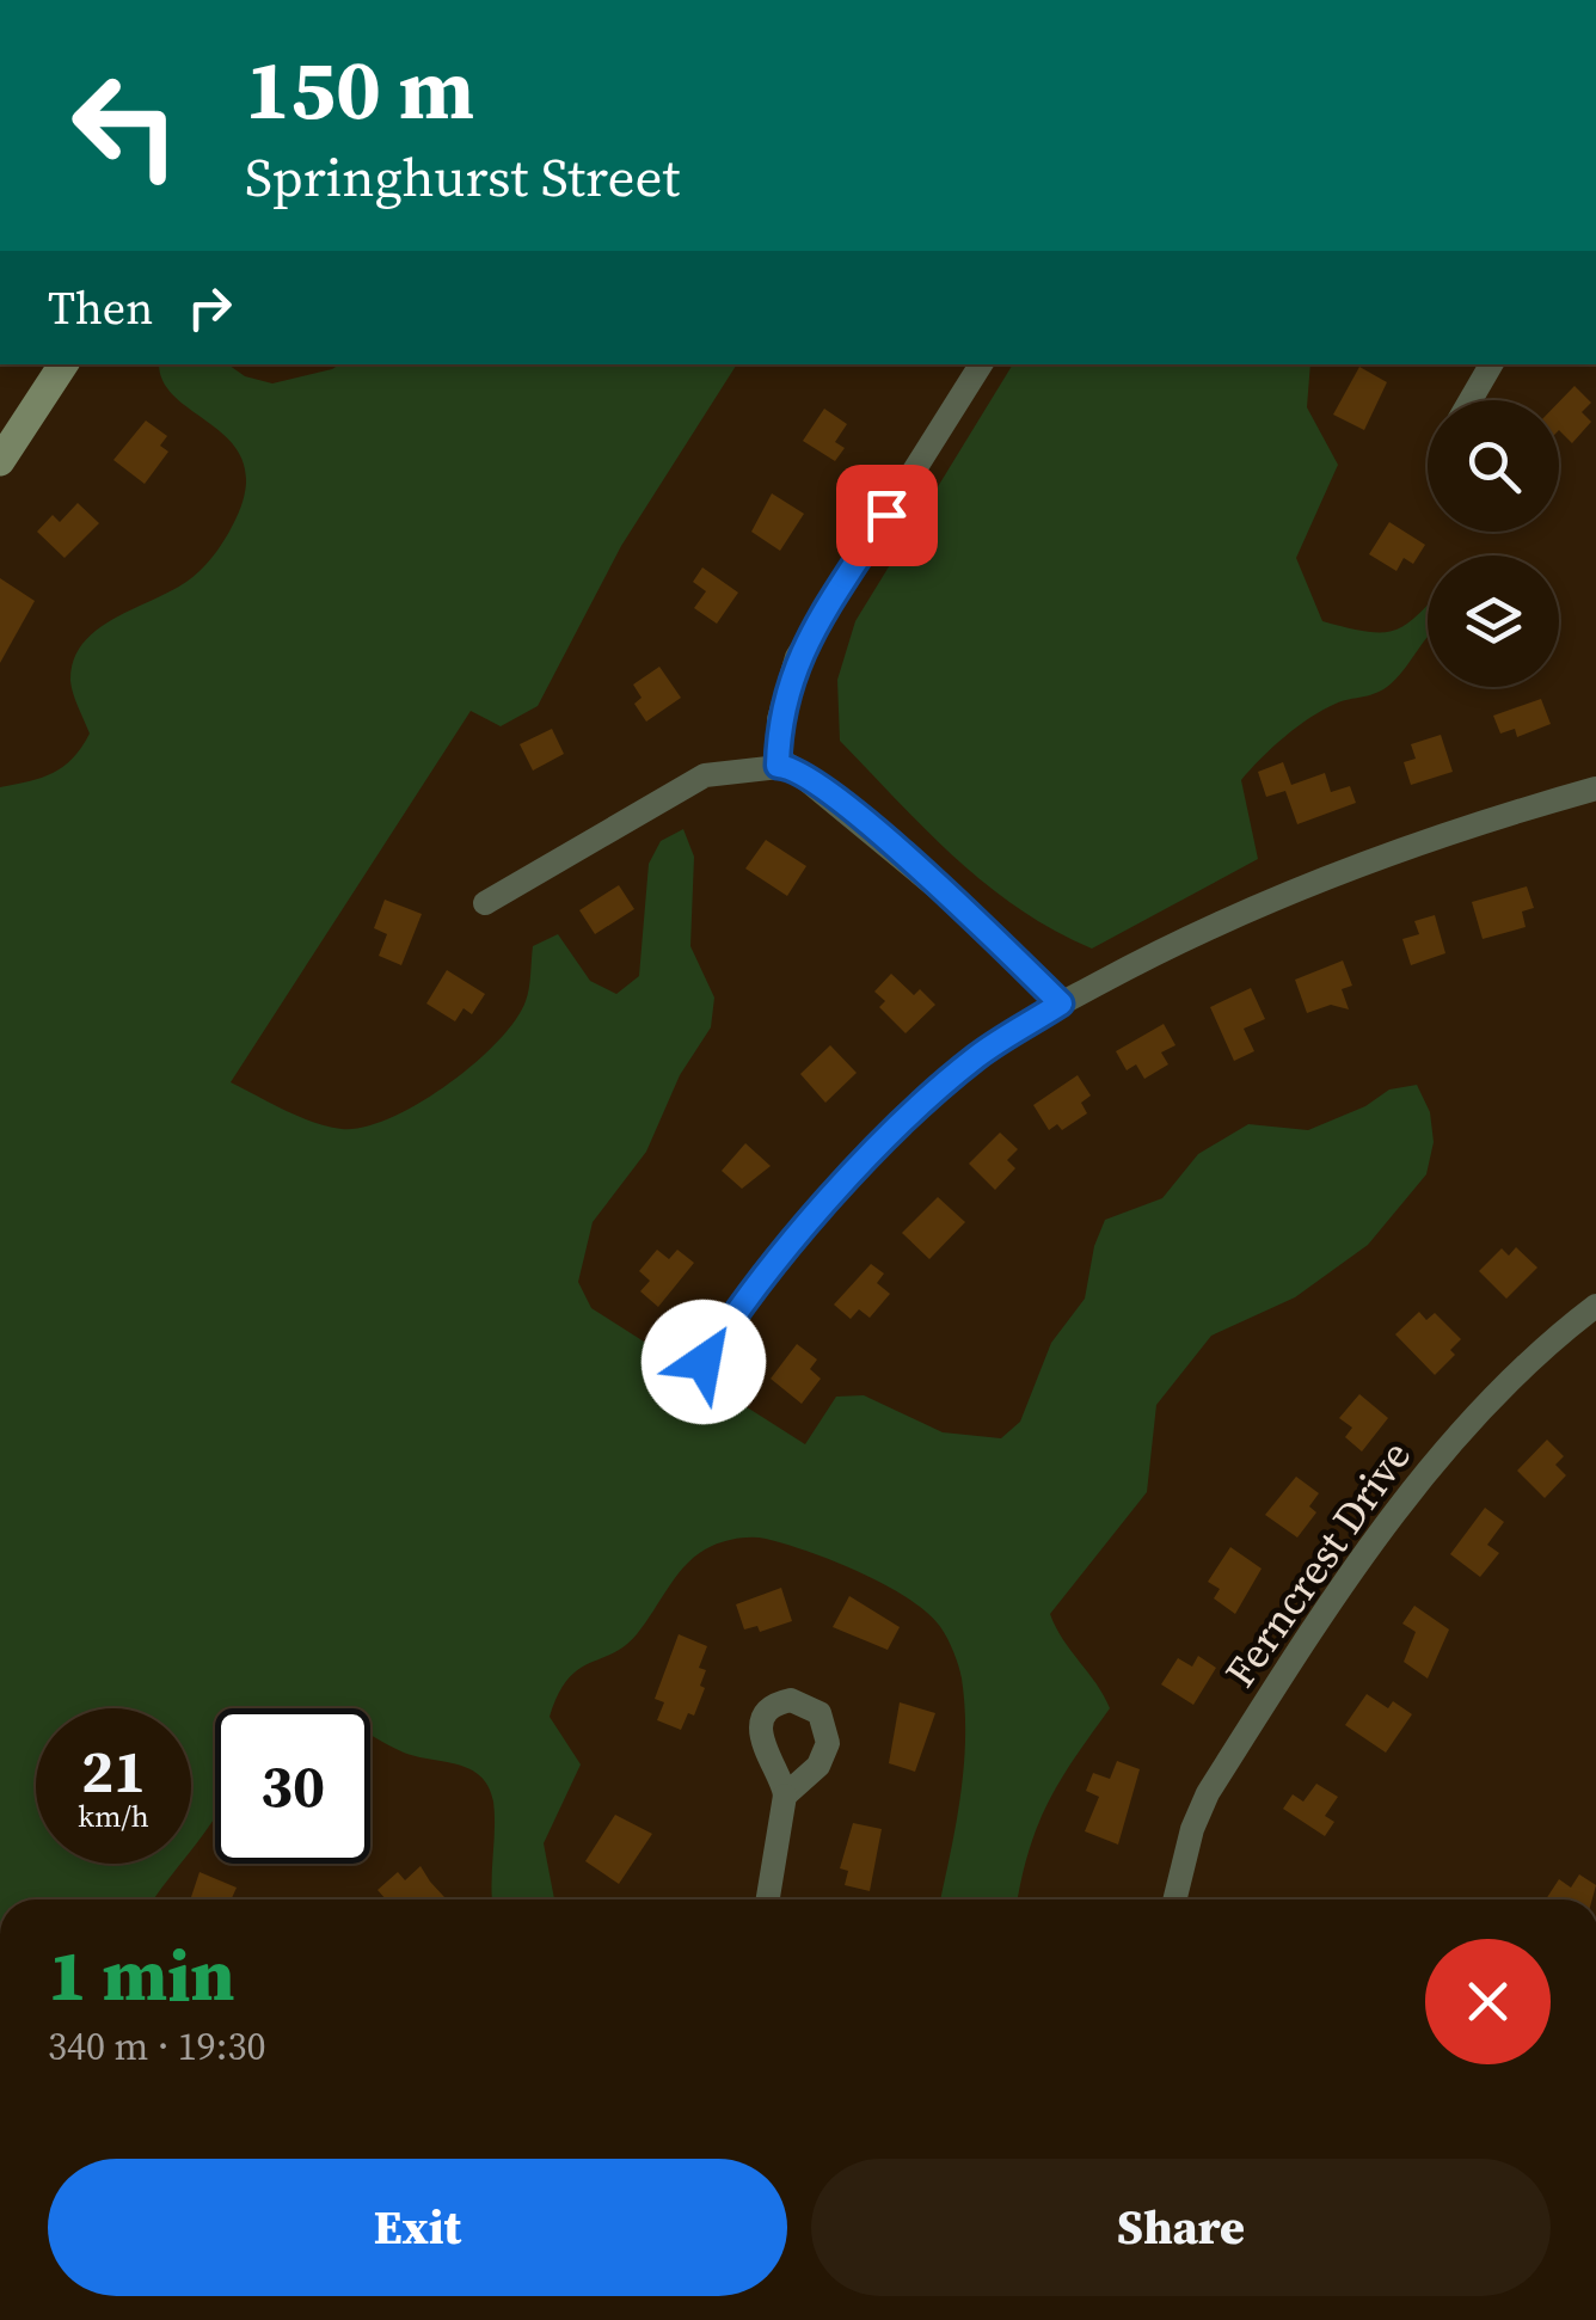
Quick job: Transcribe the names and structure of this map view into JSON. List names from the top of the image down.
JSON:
{
  "streets": {
    "street": ["Ferncrest Drive"]
  },
  "page": {
    "turn": ["150 m", "Springhurst Street"],
    "then": "Then",
    "speed": "21 km/h",
    "limit": "30",
    "heading": ["1 min", "340 m · 19:30"],
    "buttons": ["Exit", "Share"]
  }
}
